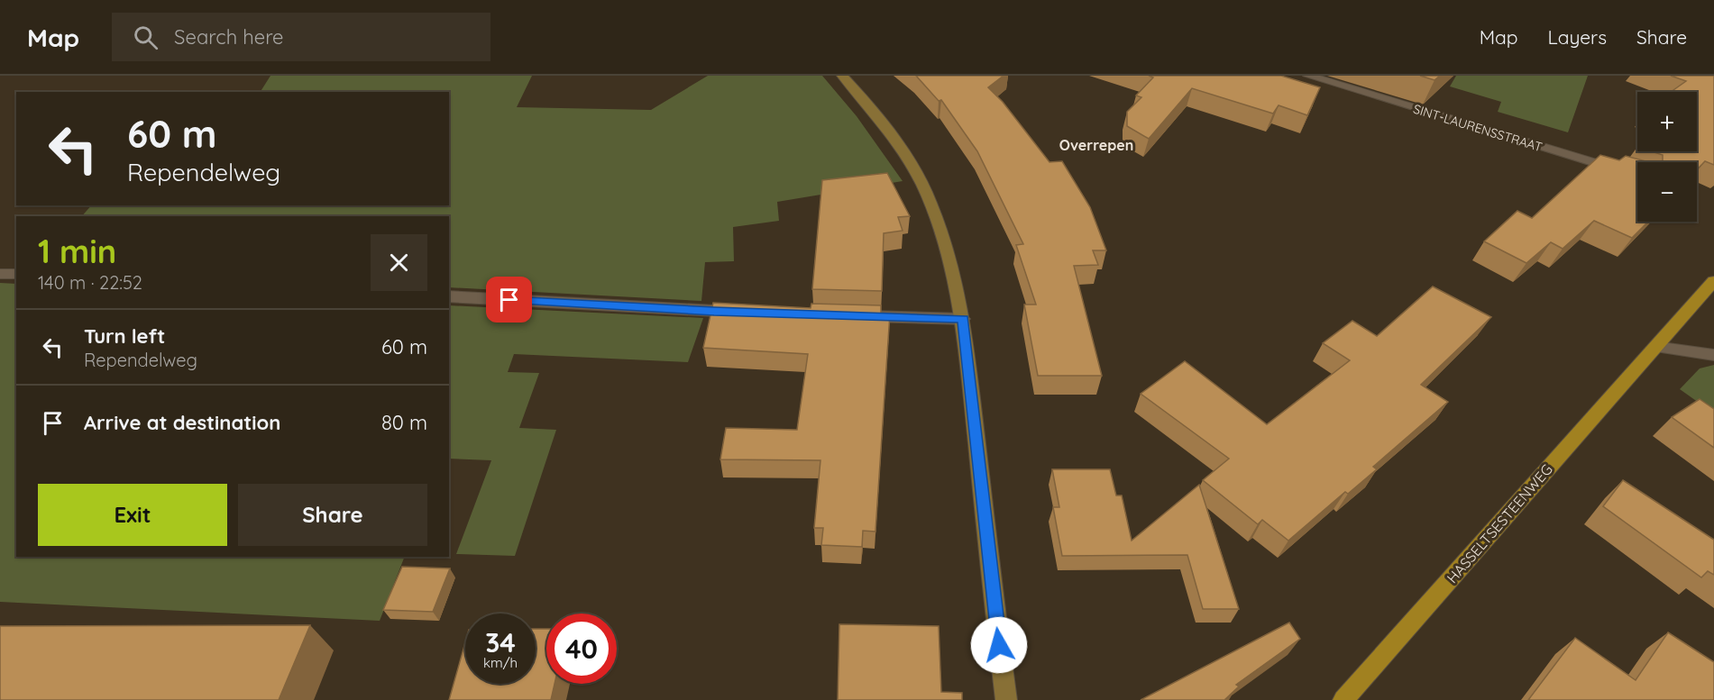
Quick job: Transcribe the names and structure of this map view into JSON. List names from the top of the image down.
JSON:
{
  "streets": {
    "main road": ["HASSELTSESTEENWEG"],
    "street": ["SINT-LAURENSSTRAAT"]
  },
  "districts": ["Overrepen"],
  "page": {
    "header": "Map",
    "search": "Search here",
    "nav": ["Map", "Layers", "Share"],
    "map_buttons": ["+", "−"],
    "turn": ["60 m", "Rependelweg"],
    "heading": ["1 min", "140 m · 22:52"],
    "list": [
      {
        "name": "Turn left",
        "note": "Rependelweg",
        "value": "60 m"
      },
      {
        "name": "Arrive at destination",
        "value": "80 m"
      }
    ],
    "buttons": ["Exit", "Share"],
    "speed": "34 km/h",
    "limit": "40"
  }
}
